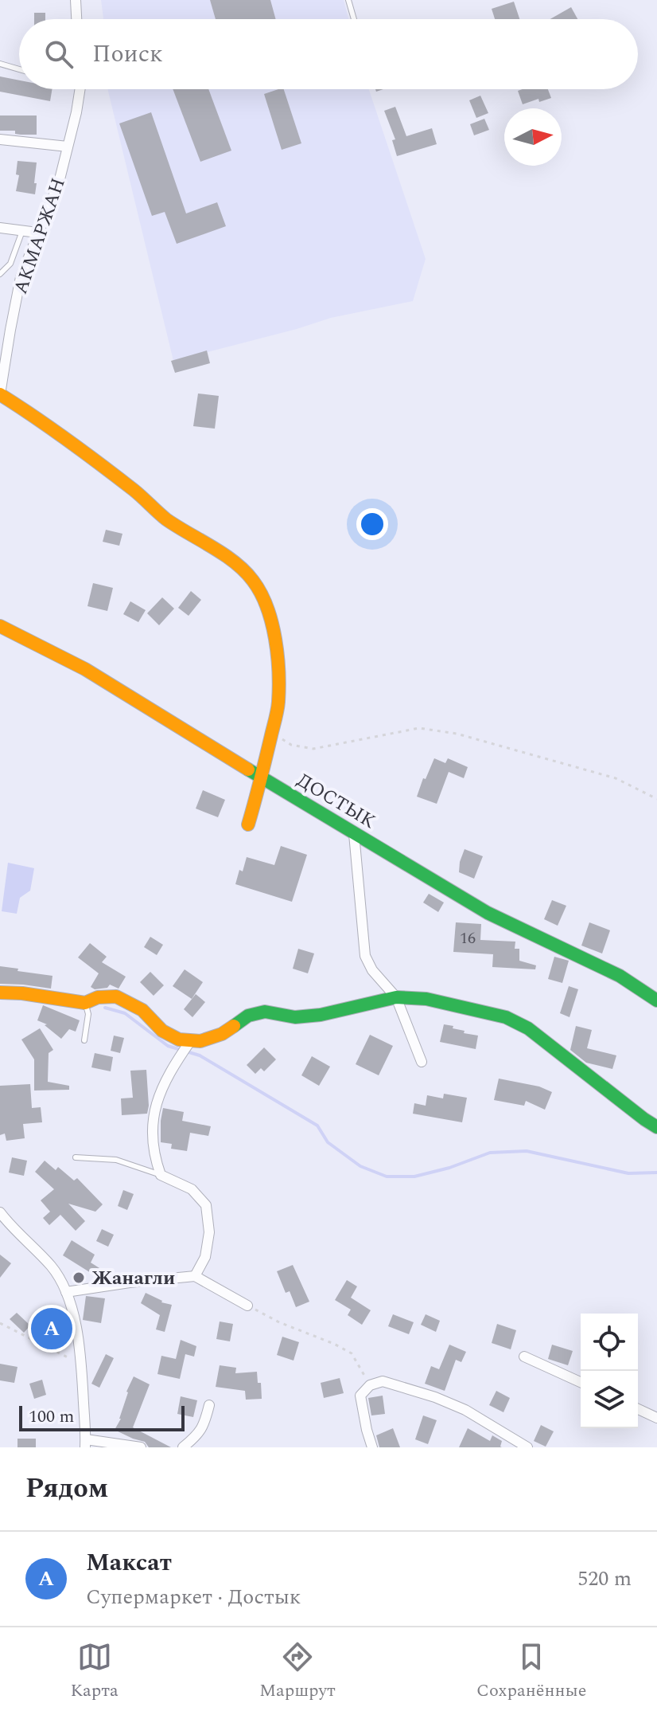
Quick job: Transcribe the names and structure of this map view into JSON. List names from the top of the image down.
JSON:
{
  "streets": {
    "street": ["АКМАРЖАН", "ДОСТЫК"]
  },
  "places": ["Жанагли"],
  "house_numbers": ["16"],
  "scale_bar": "100 m",
  "north": "right",
  "page": {
    "search": "Поиск",
    "pins": "A",
    "scale": "100 m",
    "heading": "Рядом",
    "list": [
      {
        "mark": "A",
        "name": "Максат",
        "note": "Супермаркет · Достык",
        "value": "520 m"
      }
    ],
    "nav": ["Карта", "Маршрут", "Сохранённые"]
  }
}
